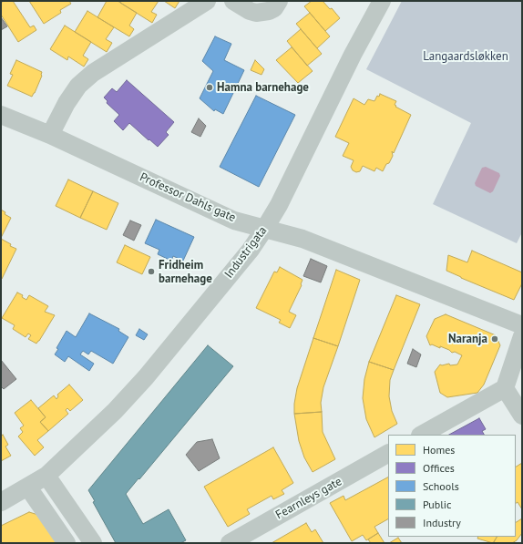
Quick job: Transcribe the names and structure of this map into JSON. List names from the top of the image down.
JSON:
{
  "streets": {
    "street": ["Professor Dahls gate", "Industrigata", "Fearnleys gate"]
  },
  "crossings": [
    ["Professor Dahls gate", "Industrigata"]
  ],
  "parks": ["Langaardsløkken"],
  "places": ["Hamna barnehage", "Fridheim barnehage", "Naranja"],
  "legend": [
    "Homes",
    "Offices",
    "Schools",
    "Public",
    "Industry"
  ]
}
